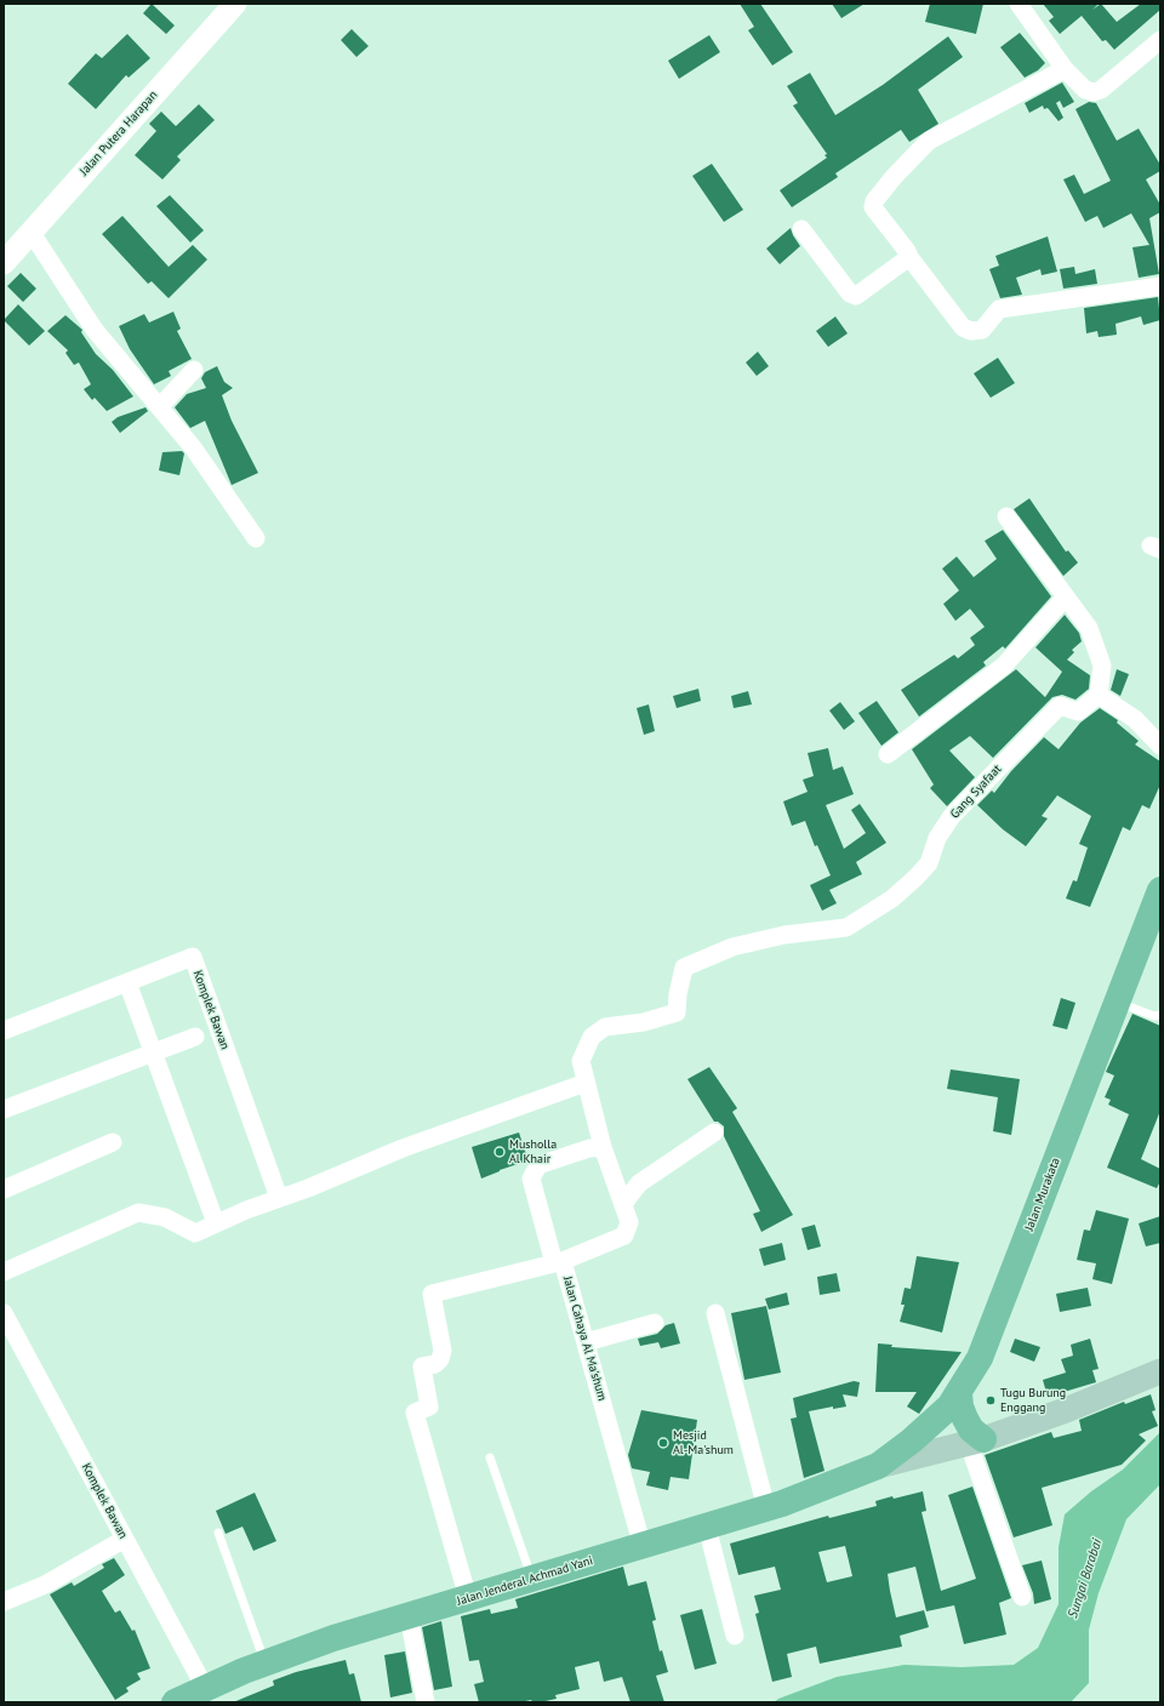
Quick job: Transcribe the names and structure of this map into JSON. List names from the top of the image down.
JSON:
{
  "streets": {
    "main road": ["Jalan Murakata", "Jalan Jenderal Achmad Yani"],
    "street": [
      "Jalan Putera Harapan",
      "Gang Syafaat",
      "Komplek Bawan",
      "Jalan Cahaya Al Ma'shum"
    ]
  },
  "crossings": [
    ["Komplek Bawan", "Jalan Jenderal Achmad Yani"],
    ["Jalan Murakata", "Jalan Jenderal Achmad Yani"],
    ["Jalan Cahaya Al Ma'shum", "Jalan Jenderal Achmad Yani"]
  ],
  "water": ["Sungai Barabai"],
  "places": ["Musholla Al Khair", "Tugu Burung Enggang", "Mesjid Al-Ma'shum"]
}
